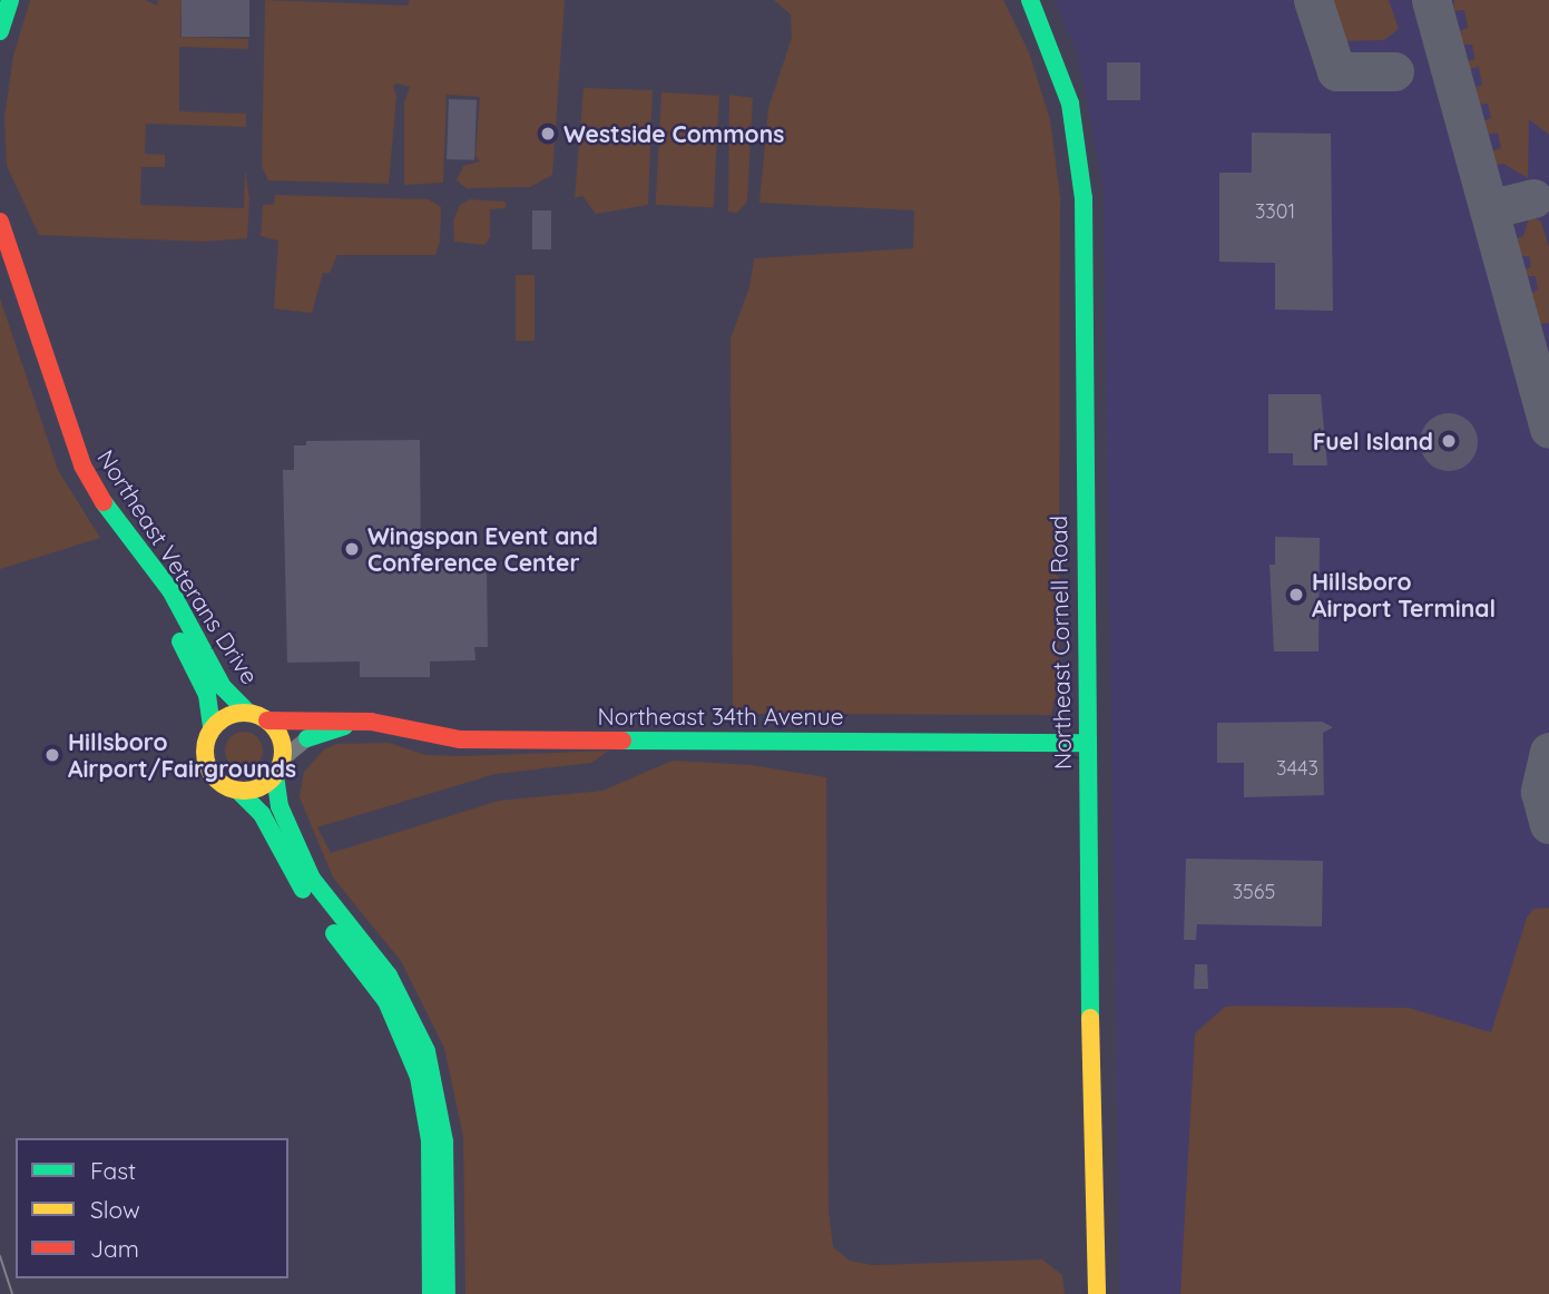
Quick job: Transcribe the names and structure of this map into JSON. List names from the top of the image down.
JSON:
{
  "streets": {
    "main road": ["Northeast Veterans Drive", "Northeast Cornell Road", "Northeast 34th Avenue"]
  },
  "crossings": [
    ["Northeast Veterans Drive", "Northeast 34th Avenue"],
    ["Northeast Cornell Road", "Northeast 34th Avenue"]
  ],
  "places": [
    "Westside Commons",
    "Fuel Island",
    "Wingspan Event and Conference Center",
    "Hillsboro Airport Terminal",
    "Hillsboro Airport/Fairgrounds"
  ],
  "house_numbers": ["3301", "3443", "3565"],
  "legend": ["Fast", "Slow", "Jam"]
}
